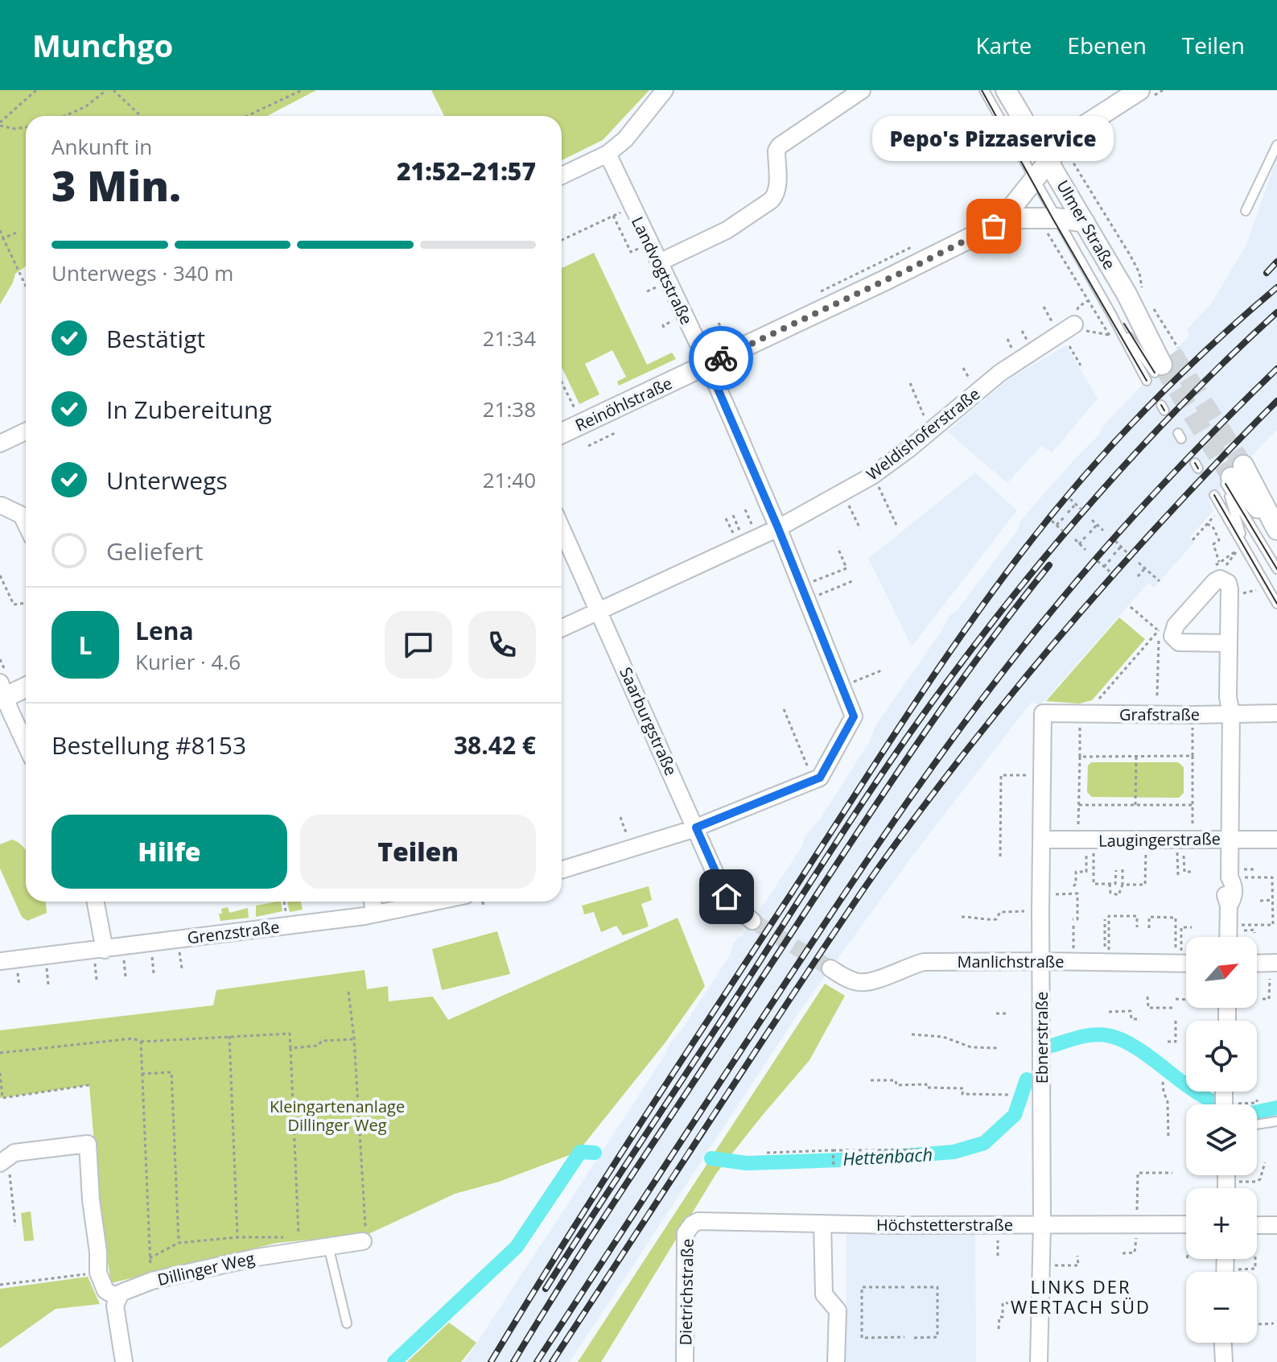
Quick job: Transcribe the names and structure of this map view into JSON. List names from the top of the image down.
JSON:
{
  "streets": {
    "street": [
      "Ulmer Straße",
      "Landvogtstraße",
      "Reinöhlstraße",
      "Weldishoferstraße",
      "Grafstraße",
      "Saarburgstraße",
      "Laugingerstraße",
      "Grenzstraße",
      "Manlichstraße",
      "Ebnerstraße",
      "Höchstetterstraße",
      "Dillinger Weg",
      "Dietrichstraße"
    ]
  },
  "crossings": [
    ["Ulmer Straße", "Reinöhlstraße"],
    ["Landvogtstraße", "Reinöhlstraße"],
    ["Landvogtstraße", "Weldishoferstraße"],
    ["Weldishoferstraße", "Saarburgstraße"],
    ["Grafstraße", "Ebnerstraße"],
    ["Laugingerstraße", "Ebnerstraße"],
    ["Manlichstraße", "Ebnerstraße"],
    ["Ebnerstraße", "Höchstetterstraße"],
    ["Höchstetterstraße", "Dietrichstraße"]
  ],
  "districts": ["LINKS DER WERTACH SÜD"],
  "water": ["Hettenbach"],
  "parks": ["Kleingartenanlage Dillinger Weg"],
  "places": ["Pepo's Pizzaservice"],
  "north": "top right",
  "page": {
    "header": "Munchgo",
    "nav": ["Karte", "Ebenen", "Teilen"],
    "bubble": "Pepo's Pizzaservice",
    "heading": ["3 Min.", "Ankunft in", "21:52–21:57"],
    "panel": [
      "Lena",
      "Kurier · 4.6",
      "Bestellung #8153",
      "38.42 €"
    ],
    "bar": "Unterwegs · 340 m",
    "list": [
      ["Bestätigt", "21:34"],
      ["In Zubereitung", "21:38"],
      ["Unterwegs", "21:40"],
      "Geliefert"
    ],
    "round": "L",
    "buttons": ["Hilfe", "Teilen"],
    "map_buttons": ["+", "−"]
  }
}
